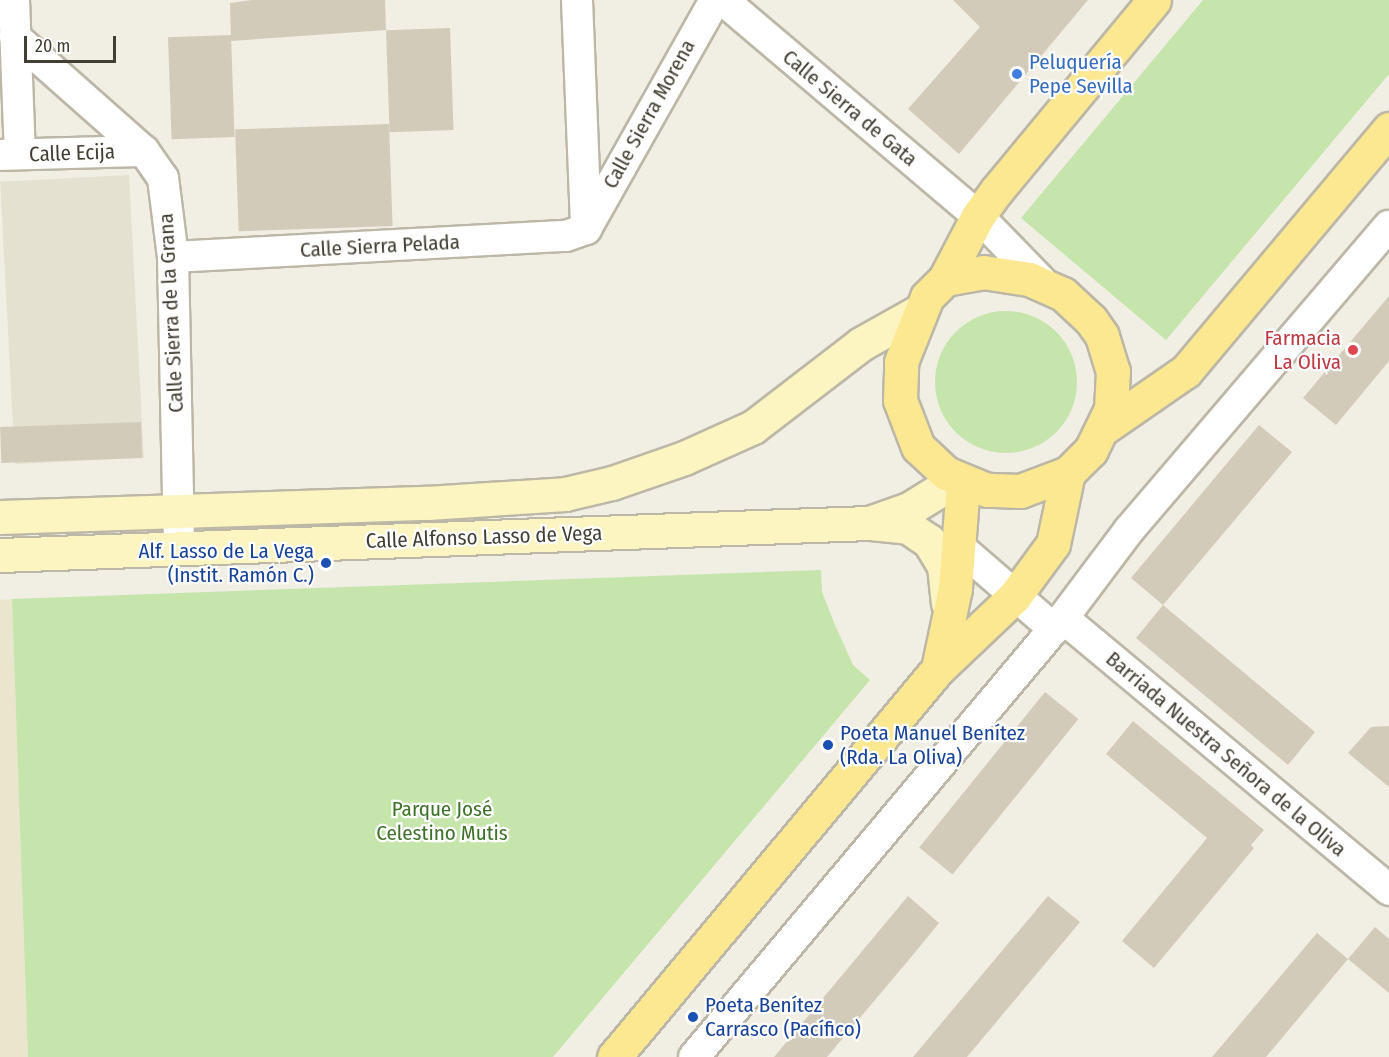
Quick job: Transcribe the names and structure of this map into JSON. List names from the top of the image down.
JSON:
{
  "streets": {
    "main road": ["Calle Alfonso Lasso de Vega"],
    "street": [
      "Calle Sierra de Gata",
      "Calle Sierra Morena",
      "Calle Ecija",
      "Calle Sierra Pelada",
      "Calle Sierra de la Grana",
      "Barriada Nuestra Señora de la Oliva"
    ]
  },
  "crossings": [
    ["Calle Sierra Morena", "Calle Sierra Pelada"],
    ["Calle Ecija", "Calle Sierra de la Grana"],
    ["Calle Sierra Pelada", "Calle Sierra de la Grana"],
    ["Calle Sierra de la Grana", "Calle Alfonso Lasso de Vega"]
  ],
  "parks": ["Parque José Celestino Mutis"],
  "places": [
    "Peluquería Pepe Sevilla",
    "Farmacia La Oliva",
    "Alf. Lasso de La Vega (Instit. Ramón C.)",
    "Poeta Manuel Benítez (Rda. La Oliva)",
    "Poeta Benítez Carrasco (Pacífico)"
  ],
  "scale_bar": "20 m"
}
